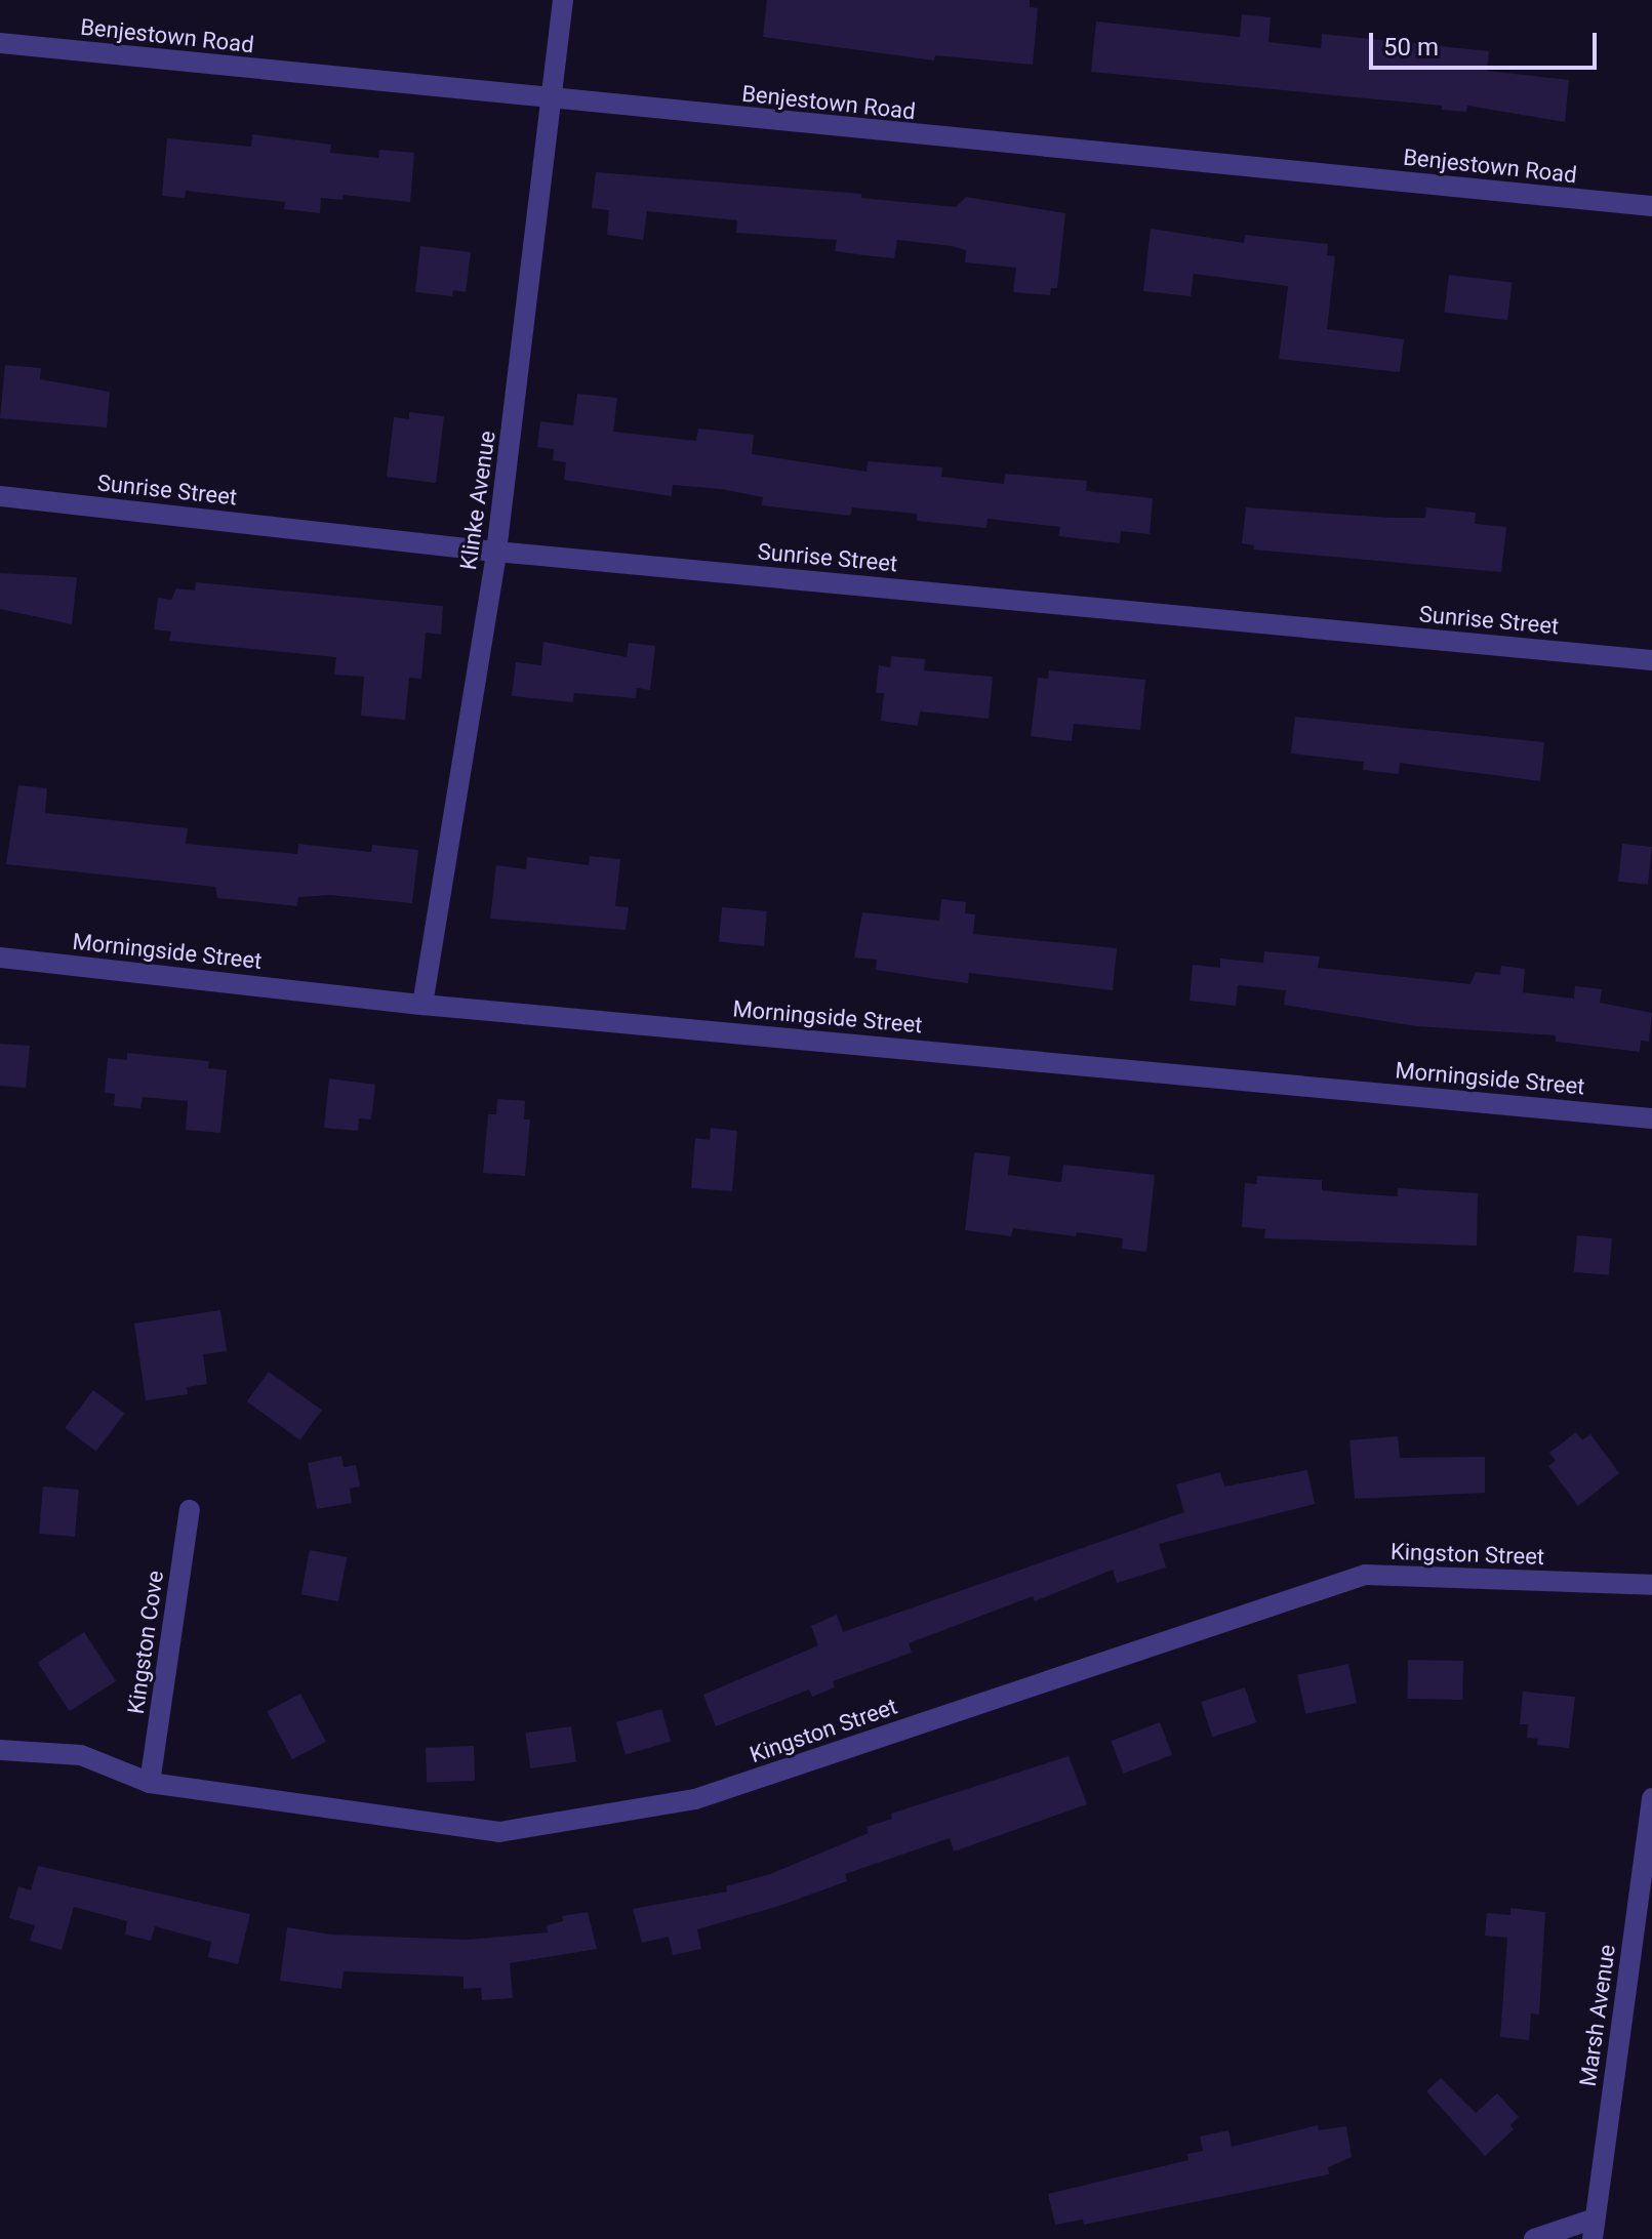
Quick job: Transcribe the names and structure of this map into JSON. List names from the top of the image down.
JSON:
{
  "streets": {
    "street": [
      "Benjestown Road",
      "Sunrise Street",
      "Klinke Avenue",
      "Morningside Street",
      "Kingston Street",
      "Kingston Cove",
      "Marsh Avenue"
    ]
  },
  "crossings": [
    ["Benjestown Road", "Klinke Avenue"],
    ["Sunrise Street", "Klinke Avenue"],
    ["Klinke Avenue", "Morningside Street"],
    ["Kingston Street", "Kingston Cove"]
  ],
  "scale_bar": "50 m"
}
